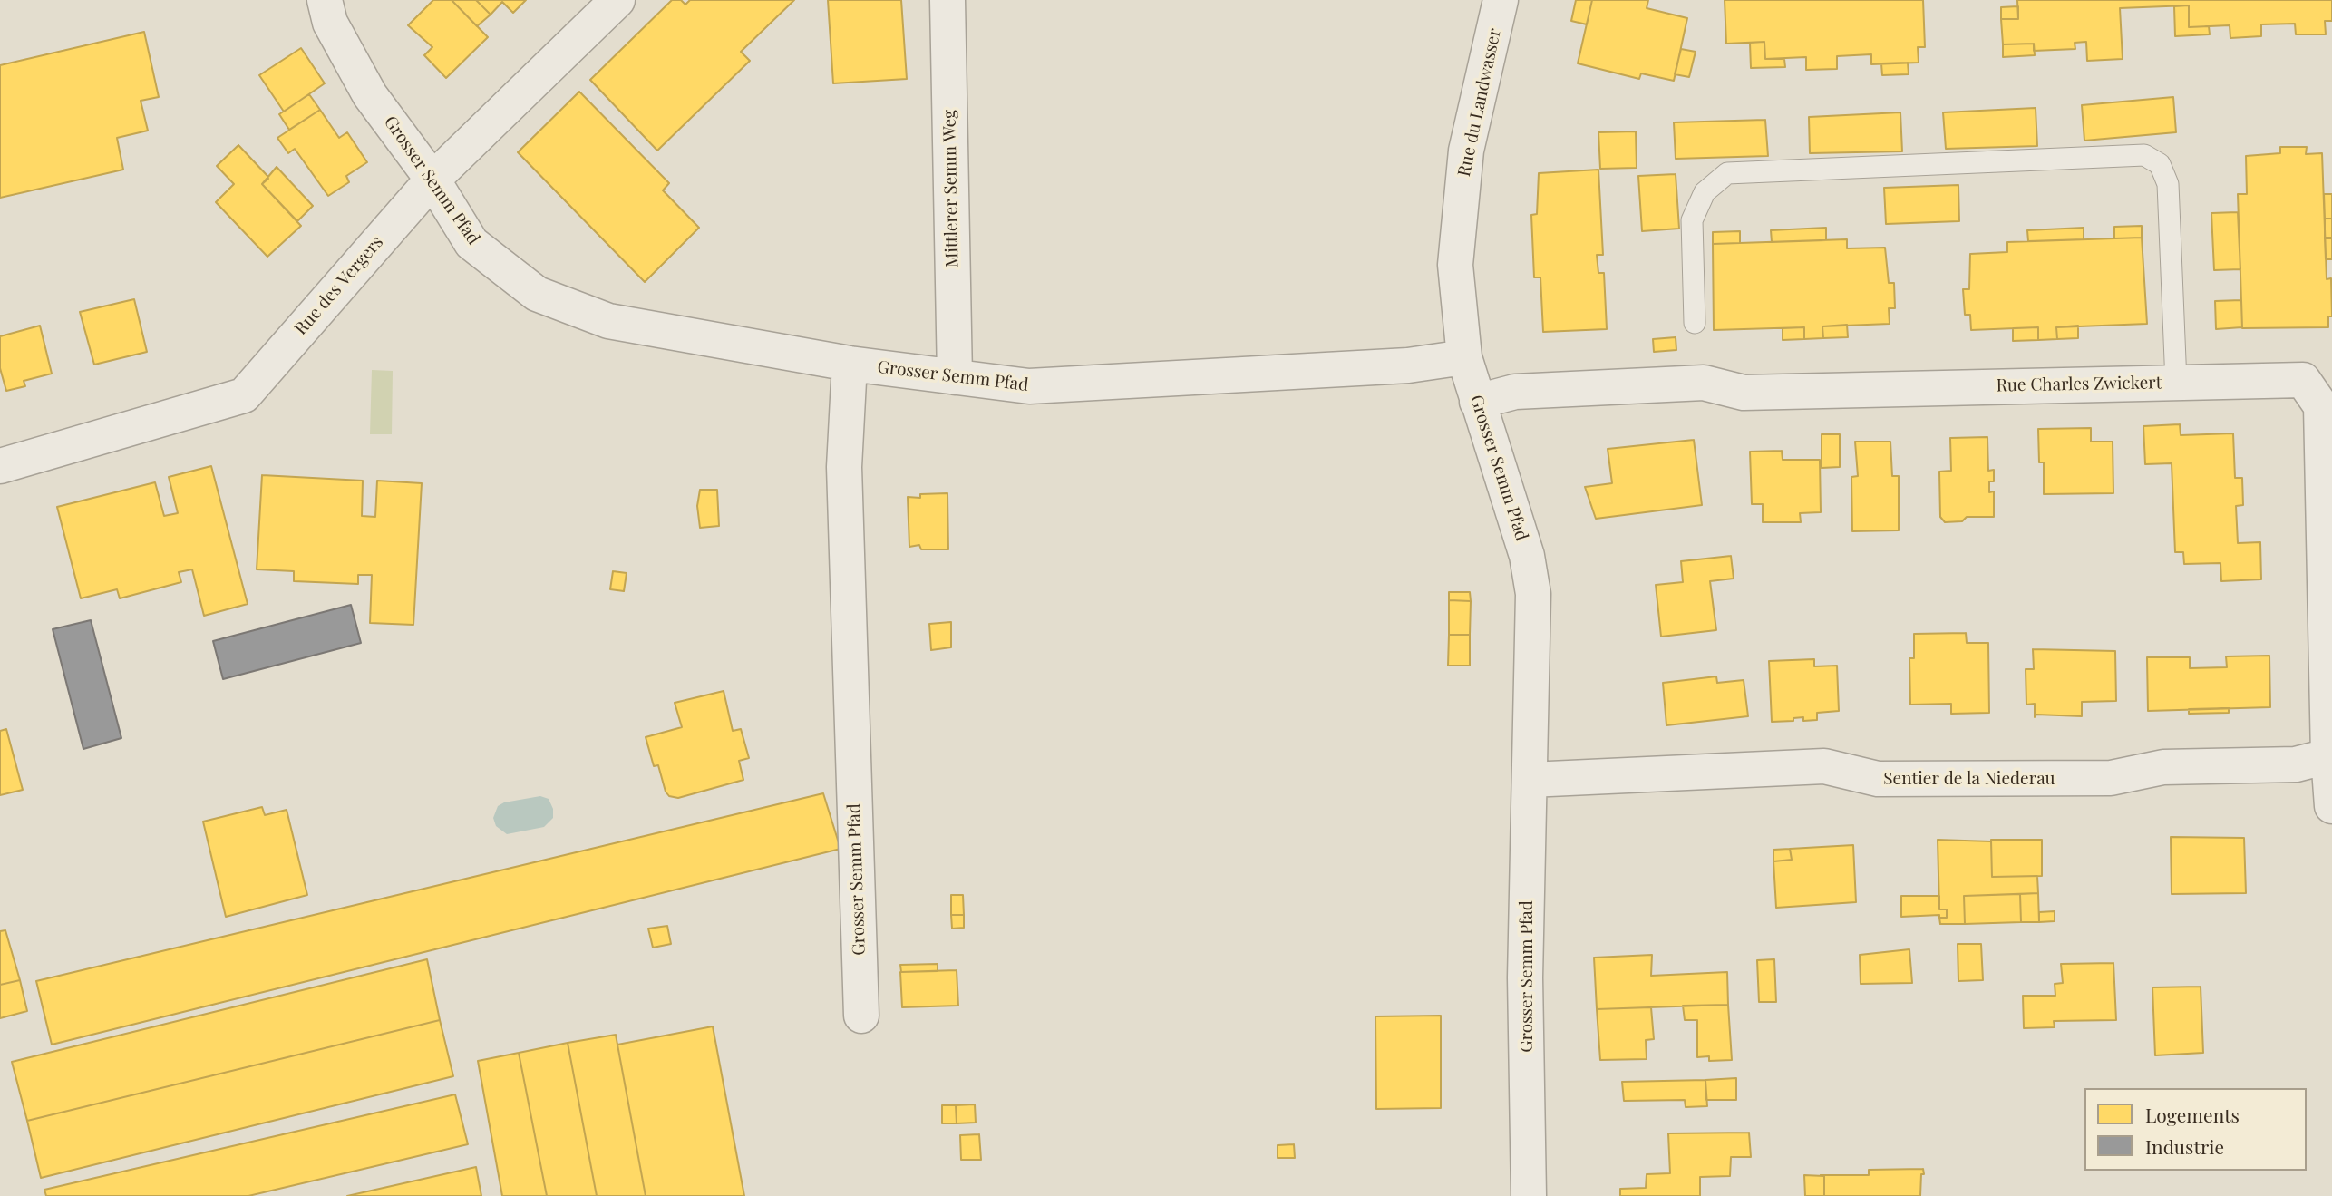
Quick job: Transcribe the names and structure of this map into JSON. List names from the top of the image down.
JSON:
{
  "streets": {
    "street": [
      "Rue du Landwasser",
      "Grosser Semm Pfad",
      "Mittlerer Semm Weg",
      "Rue des Vergers",
      "Rue Charles Zwickert",
      "Sentier de la Niederau"
    ]
  },
  "crossings": [
    ["Rue du Landwasser", "Grosser Semm Pfad"],
    ["Grosser Semm Pfad", "Mittlerer Semm Weg"],
    ["Grosser Semm Pfad", "Rue des Vergers"],
    ["Grosser Semm Pfad", "Rue Charles Zwickert"],
    ["Grosser Semm Pfad", "Sentier de la Niederau"],
    ["Rue Charles Zwickert", "Sentier de la Niederau"]
  ],
  "legend": ["Logements", "Industrie"]
}
